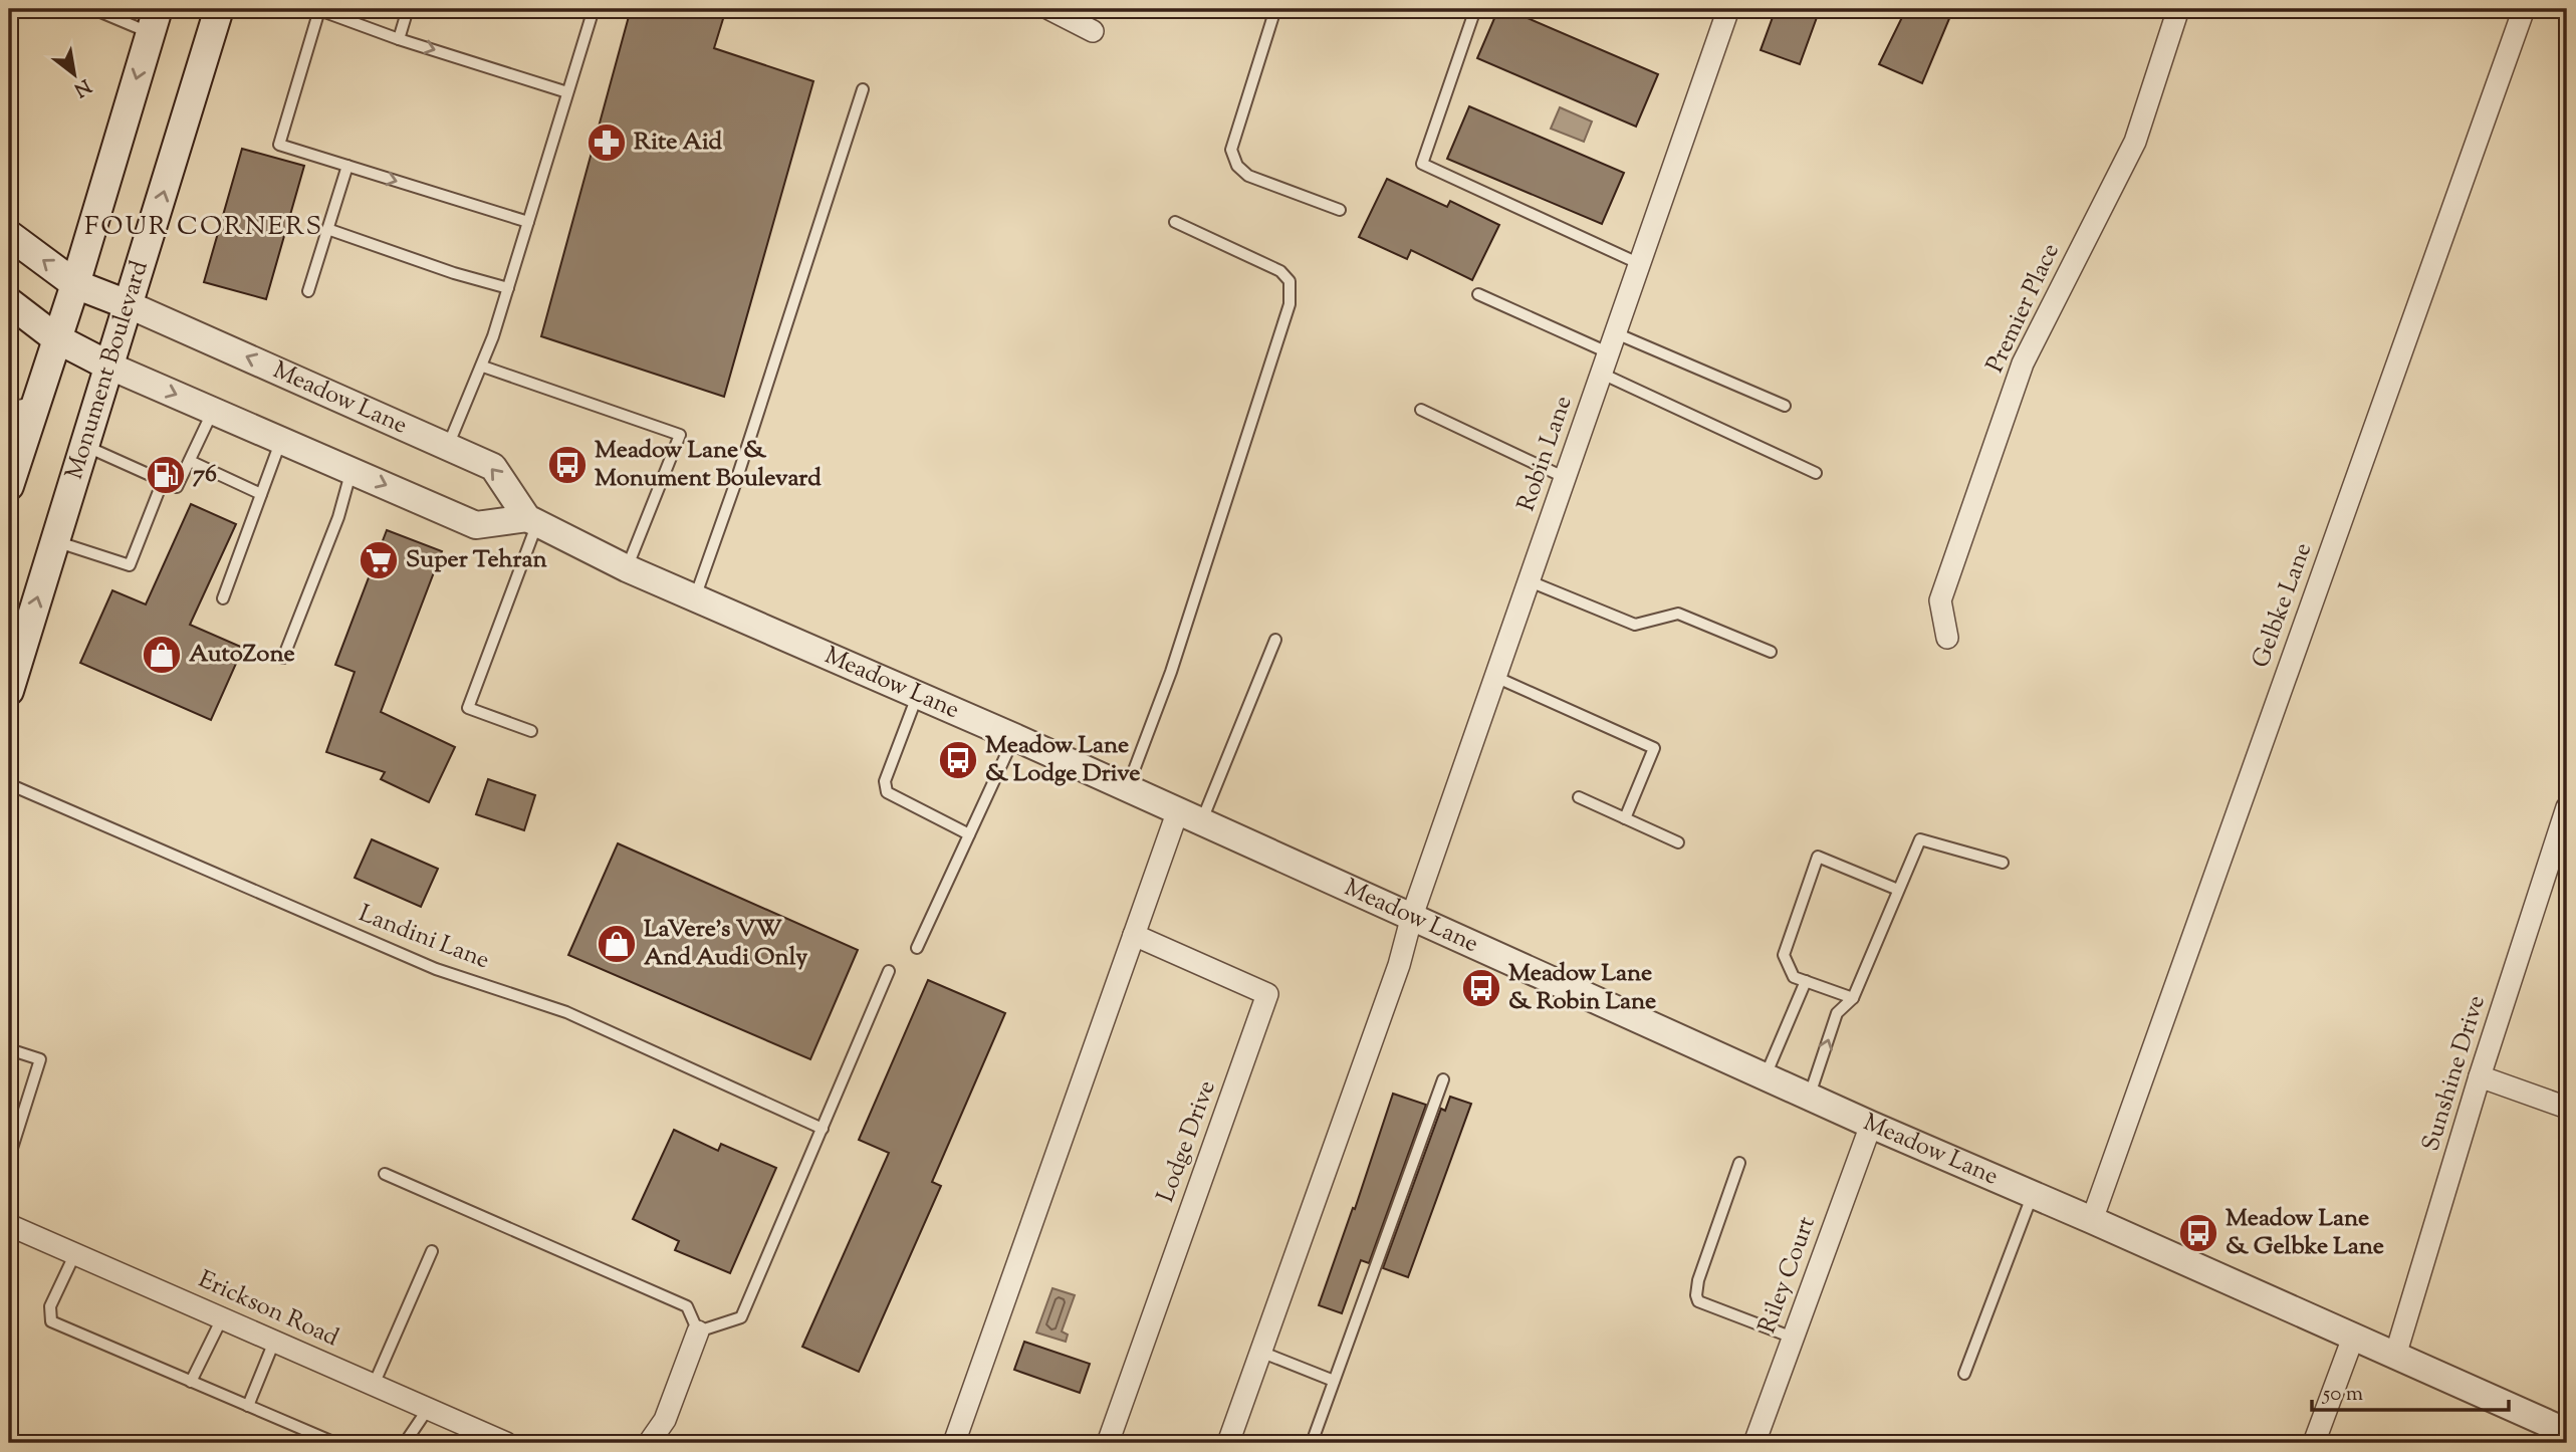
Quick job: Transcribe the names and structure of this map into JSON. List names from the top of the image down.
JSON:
{
  "streets": {
    "main road": ["Monument Boulevard"],
    "street": [
      "Premier Place",
      "Meadow Lane",
      "Robin Lane",
      "Gelbke Lane",
      "Sunshine Drive",
      "Lodge Drive",
      "Riley Court",
      "Erickson Road"
    ],
    "lane": ["Landini Lane"]
  },
  "crossings": [
    ["Monument Boulevard", "Meadow Lane"],
    ["Meadow Lane", "Robin Lane"],
    ["Meadow Lane", "Gelbke Lane"],
    ["Meadow Lane", "Sunshine Drive"],
    ["Meadow Lane", "Riley Court"]
  ],
  "districts": ["FOUR CORNERS"],
  "places": {
    "pharmacy": ["Rite Aid"],
    "bus stop": [
      "Meadow Lane & Monument Boulevard",
      "Meadow Lane & Lodge Drive",
      "Meadow Lane & Robin Lane",
      "Meadow Lane & Gelbke Lane"
    ],
    "fuel station": ["76"],
    "supermarket": ["Super Tehran"],
    "shop": ["AutoZone", "LaVere's VW And Audi Only"]
  },
  "scale_bar": "50 m",
  "north": "bottom right"
}
